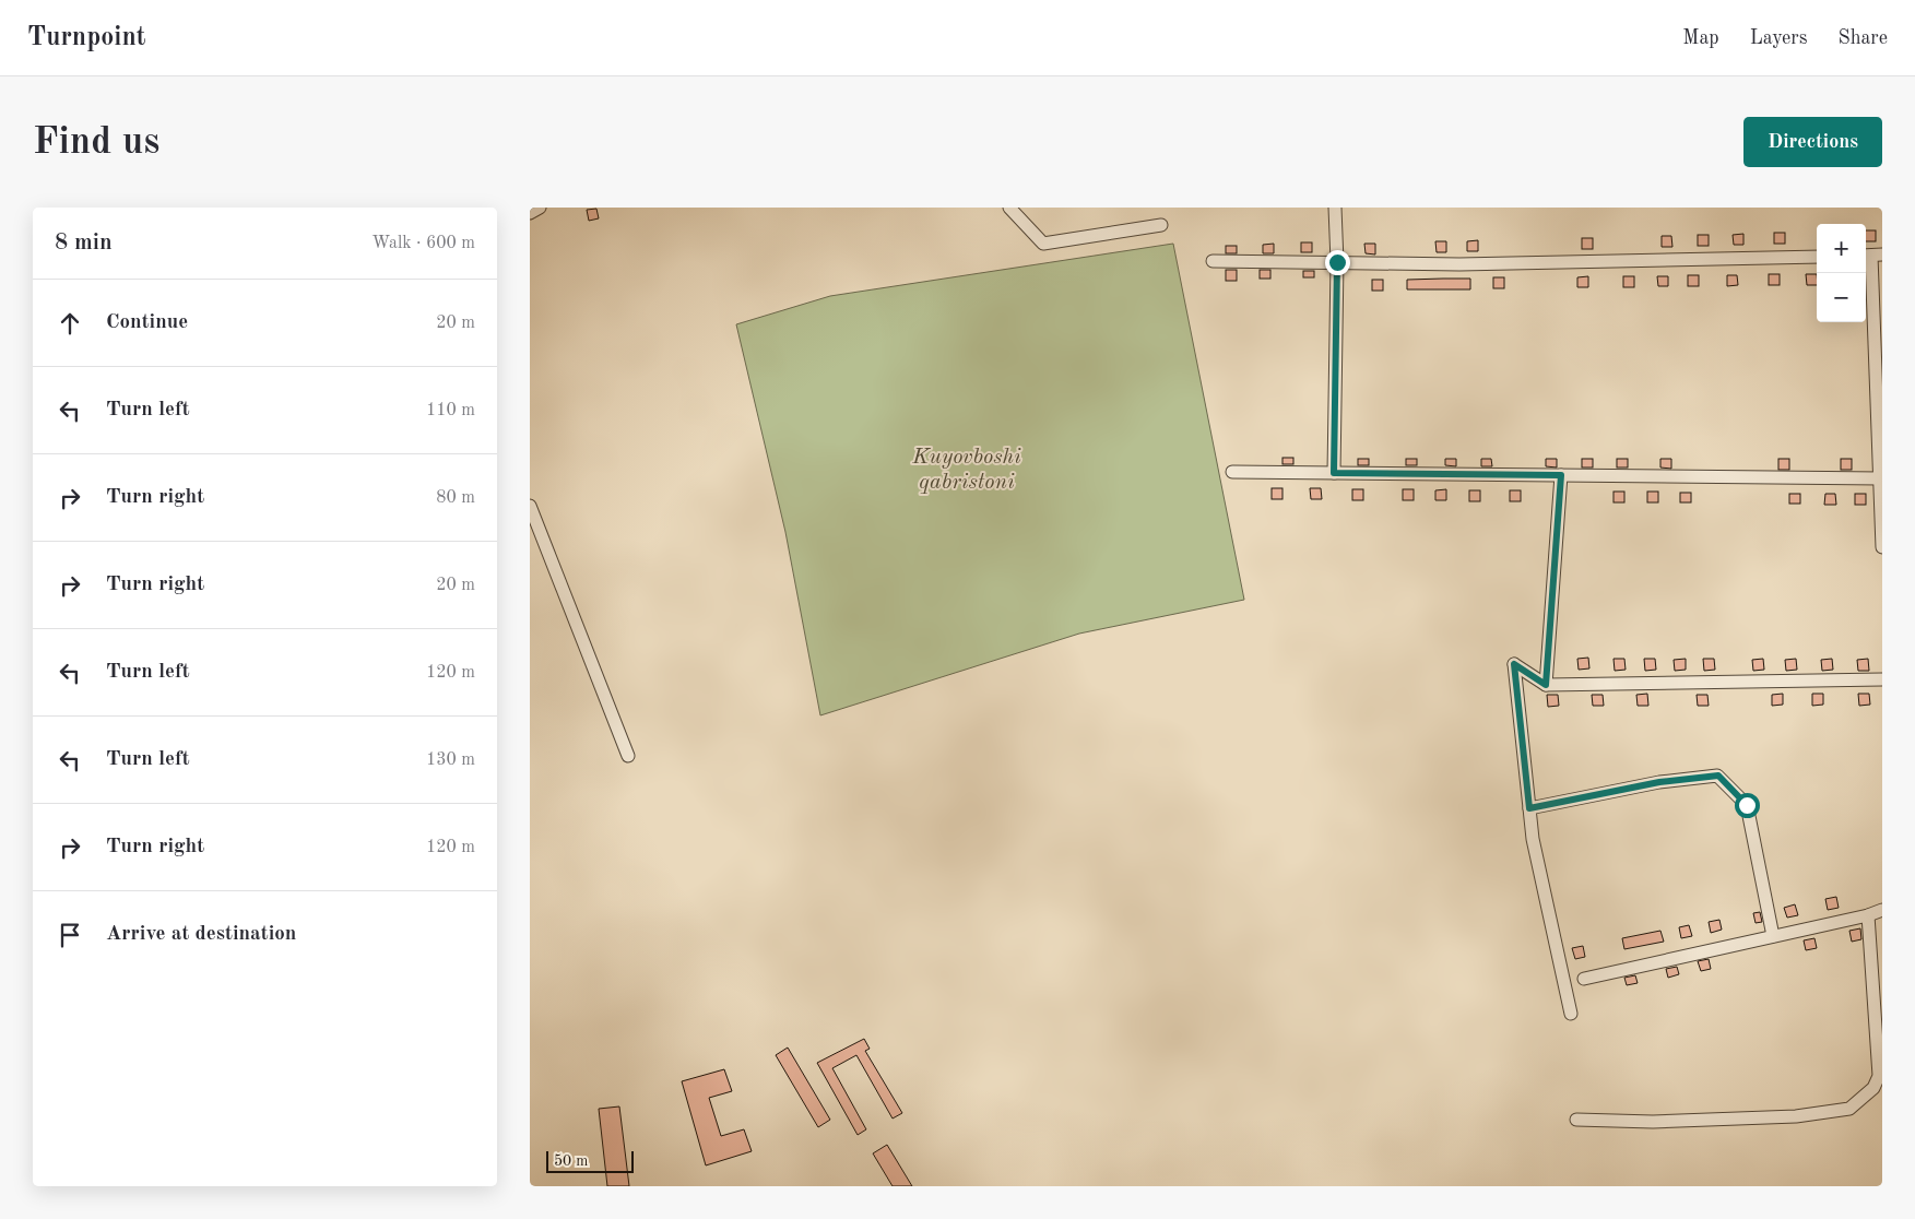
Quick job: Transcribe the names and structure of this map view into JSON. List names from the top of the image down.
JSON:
{
  "parks": ["Kuyovboshi qabristoni"],
  "scale_bar": "50 m",
  "page": {
    "header": "Turnpoint",
    "nav": ["Map", "Layers", "Share"],
    "buttons": "Directions",
    "title": "Find us",
    "heading": ["8 min", "Walk · 600 m"],
    "map_buttons": ["+", "−"],
    "list": [
      ["Continue", "20 m"],
      ["Turn left", "110 m"],
      ["Turn right", "80 m"],
      ["Turn right", "20 m"],
      ["Turn left", "120 m"],
      ["Turn left", "130 m"],
      ["Turn right", "120 m"],
      "Arrive at destination"
    ],
    "scale": "50 m"
  }
}
